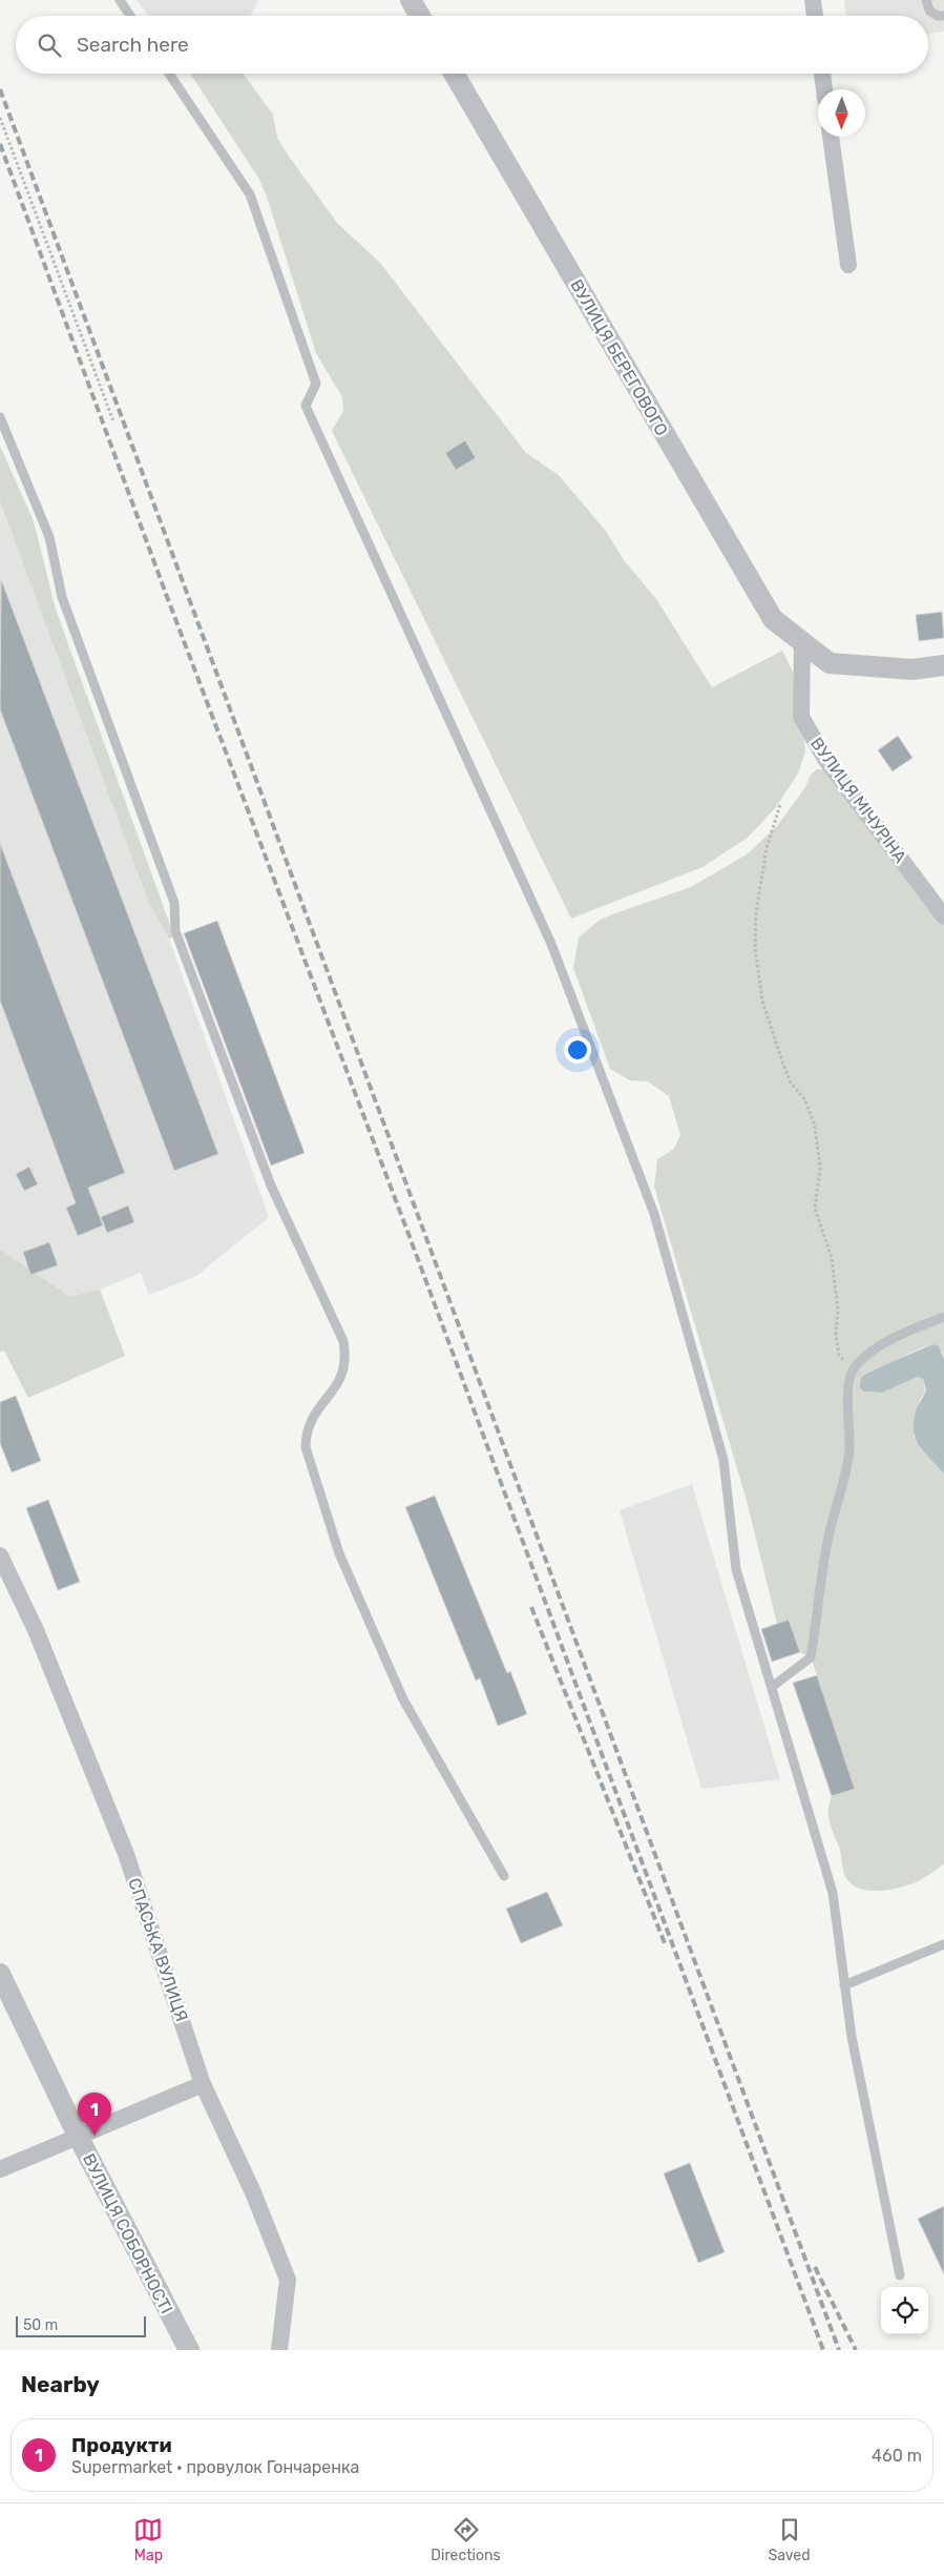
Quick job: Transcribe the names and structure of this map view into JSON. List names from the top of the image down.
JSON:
{
  "streets": {
    "street": [
      "ВУЛИЦЯ БЕРЕГОВОГО",
      "ВУЛИЦЯ МІЧУРІНА",
      "СПАСЬКА ВУЛИЦЯ",
      "ВУЛИЦЯ СОБОРНОСТІ"
    ]
  },
  "crossings": [
    ["ВУЛИЦЯ БЕРЕГОВОГО", "ВУЛИЦЯ МІЧУРІНА"]
  ],
  "scale_bar": "50 m",
  "north": "bottom",
  "page": {
    "search": "Search here",
    "pins": "1",
    "scale": "50 m",
    "heading": "Nearby",
    "list": [
      {
        "mark": "1",
        "name": "Продукти",
        "note": "Supermarket · провулок Гончаренка",
        "value": "460 m"
      }
    ],
    "nav": ["Map", "Directions", "Saved"]
  }
}
